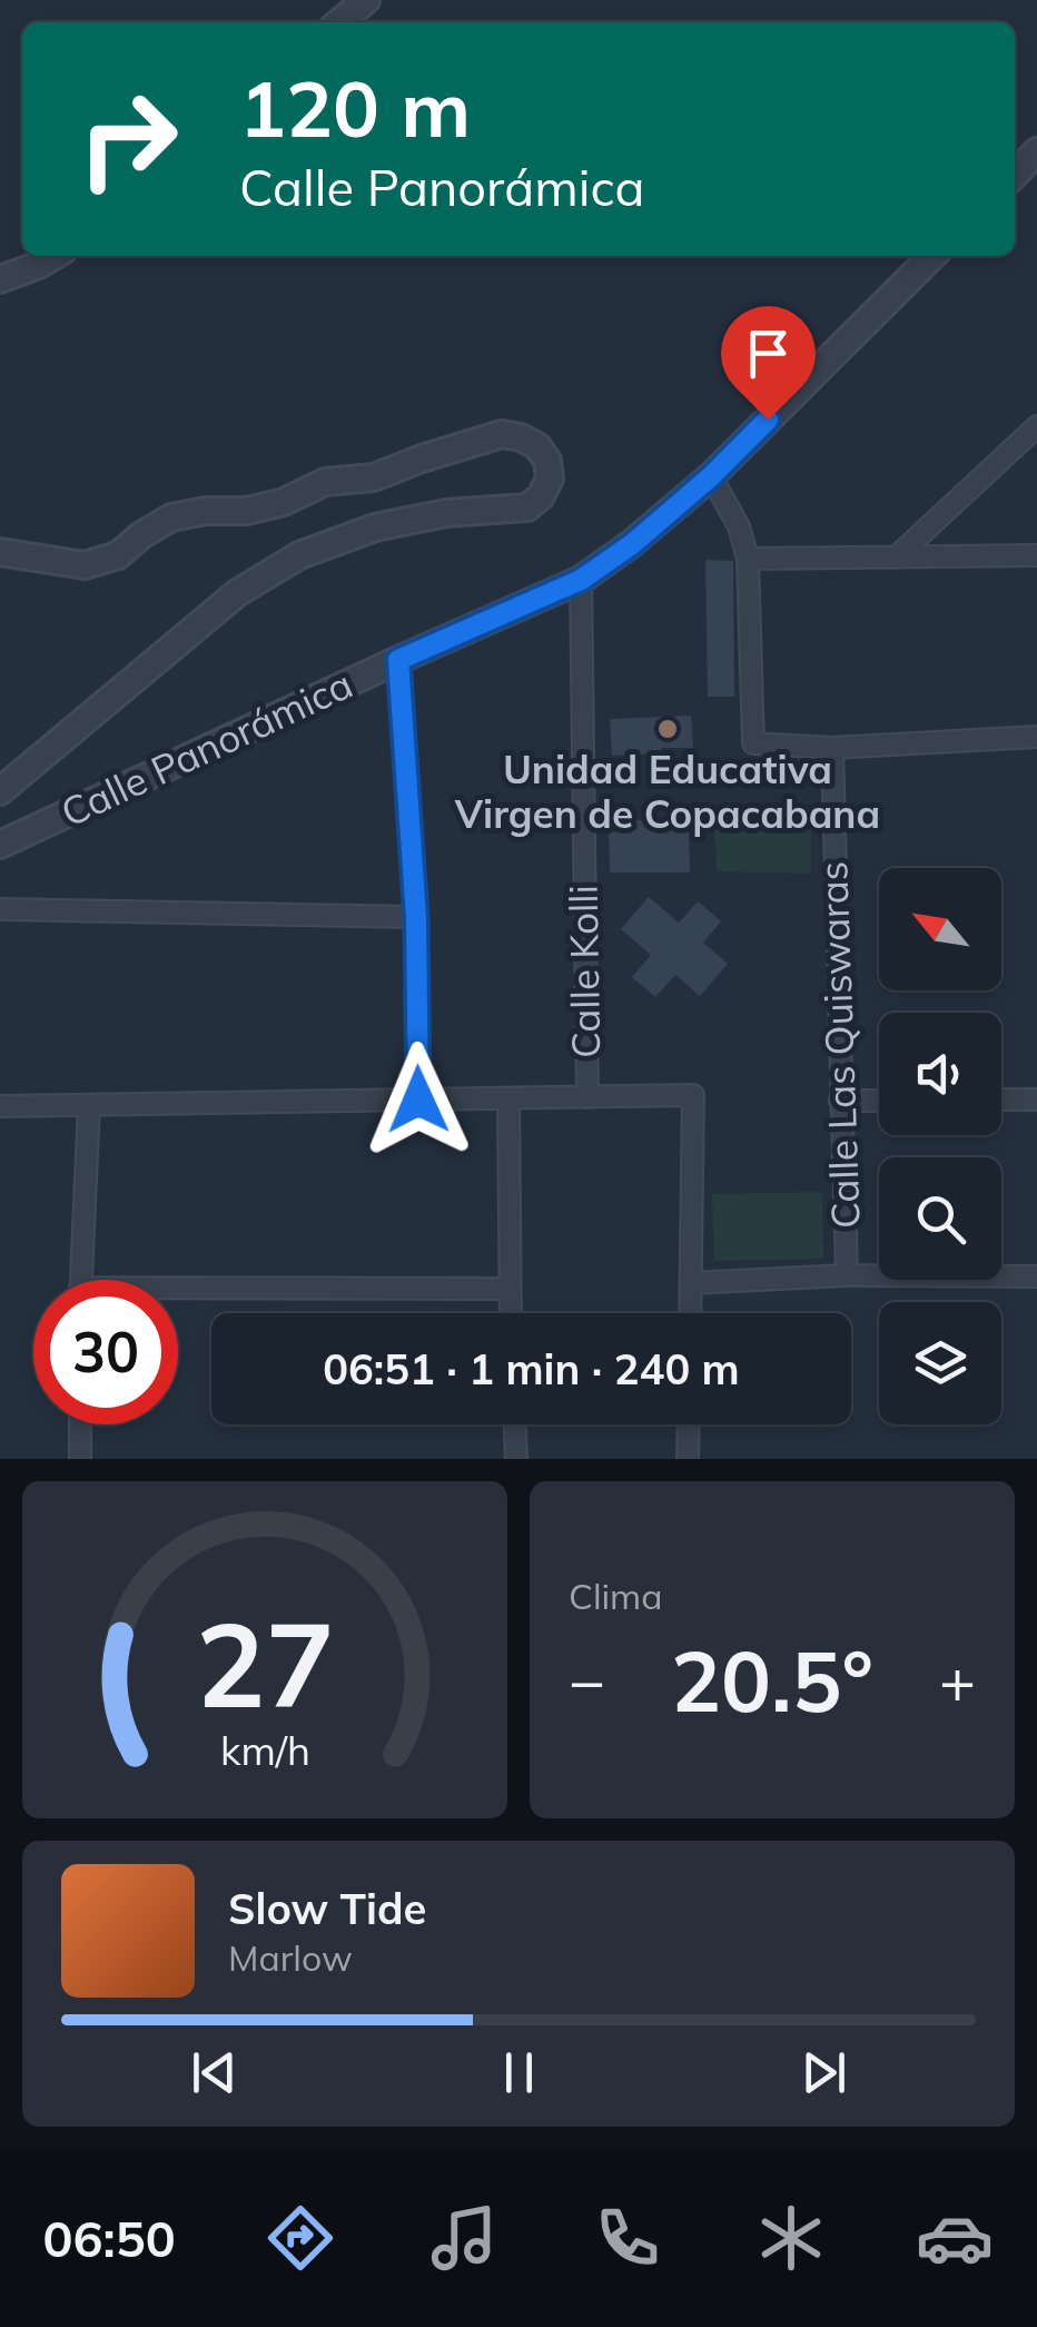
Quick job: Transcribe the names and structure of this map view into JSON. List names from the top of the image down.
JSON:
{
  "streets": {
    "street": ["Calle Panorámica", "Calle Kolli", "Calle Las Quiswaras"]
  },
  "crossings": [
    ["Calle Panorámica", "Calle Kolli"]
  ],
  "places": ["Unidad Educativa Virgen de Copacabana"],
  "north": "top left",
  "page": {
    "turn": ["120 m", "Calle Panorámica"],
    "limit": "30",
    "trip": "06:51 · 1 min · 240 m",
    "tile": "Clima",
    "heat": ["−", "20.5°", "+"],
    "song": ["Slow Tide", "Marlow"],
    "tabs": "06:50",
    "gauge": ["27", "km/h"]
  }
}
